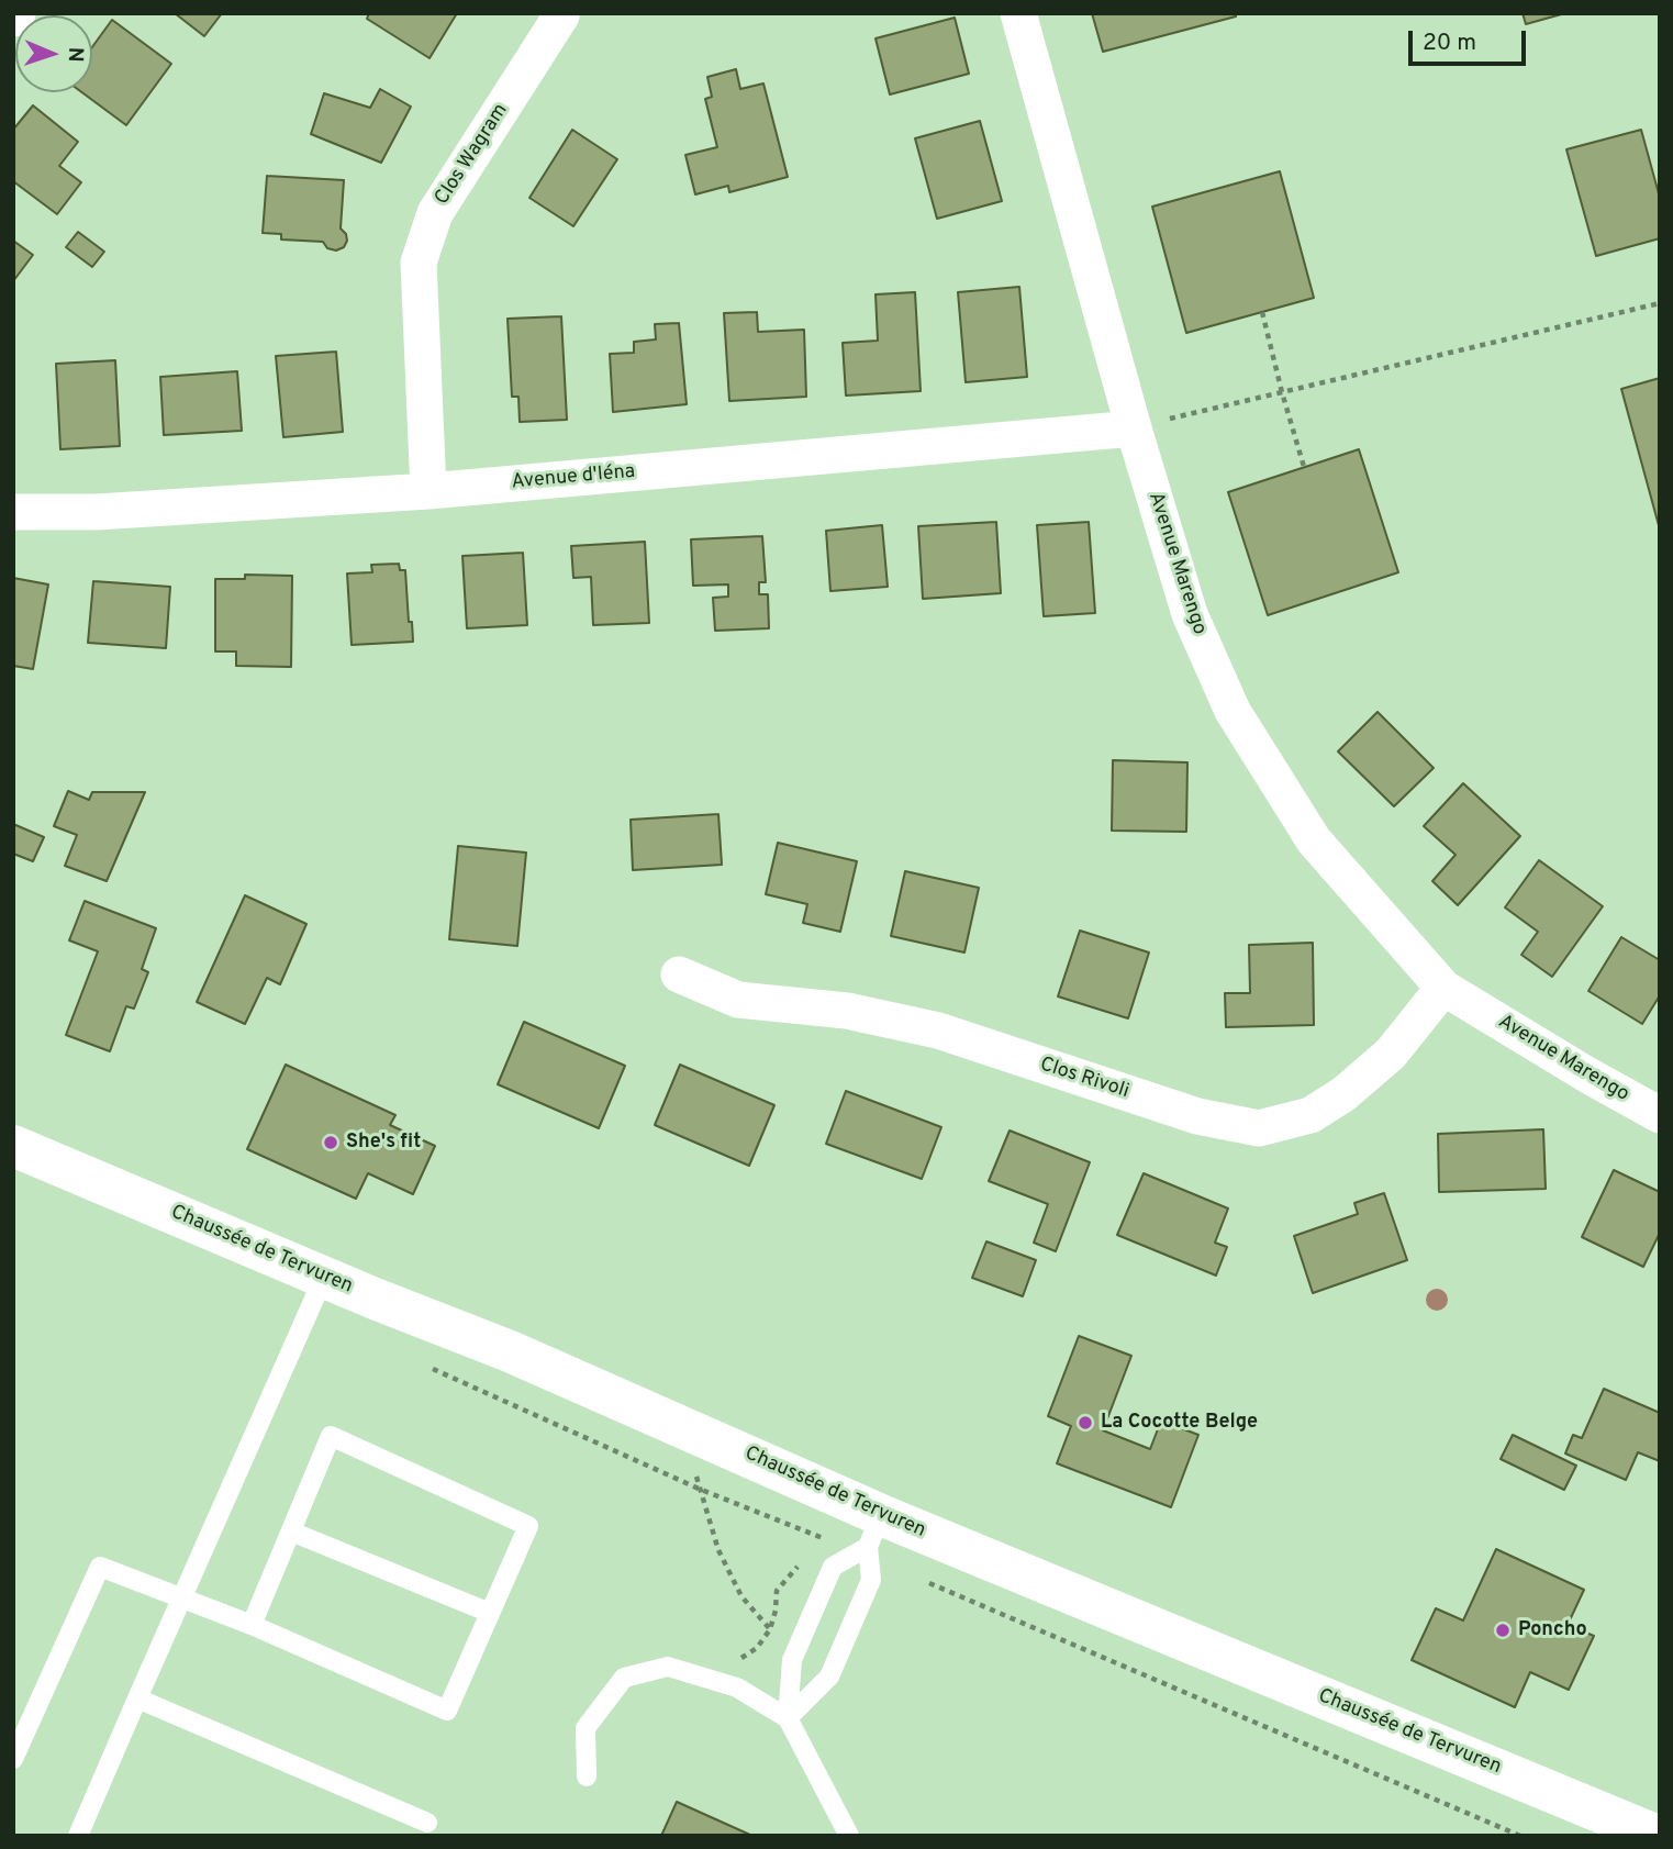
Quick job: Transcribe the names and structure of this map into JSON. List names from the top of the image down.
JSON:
{
  "streets": {
    "street": [
      "Clos Wagram",
      "Avenue d'Iéna",
      "Avenue Marengo",
      "Clos Rivoli",
      "Chaussée de Tervuren"
    ]
  },
  "crossings": [
    ["Clos Wagram", "Avenue d'Iéna"],
    ["Avenue d'Iéna", "Avenue Marengo"],
    ["Avenue Marengo", "Clos Rivoli"]
  ],
  "places": ["She's fit", "La Cocotte Belge", "Poncho"],
  "scale_bar": "20 m",
  "north": "right"
}
